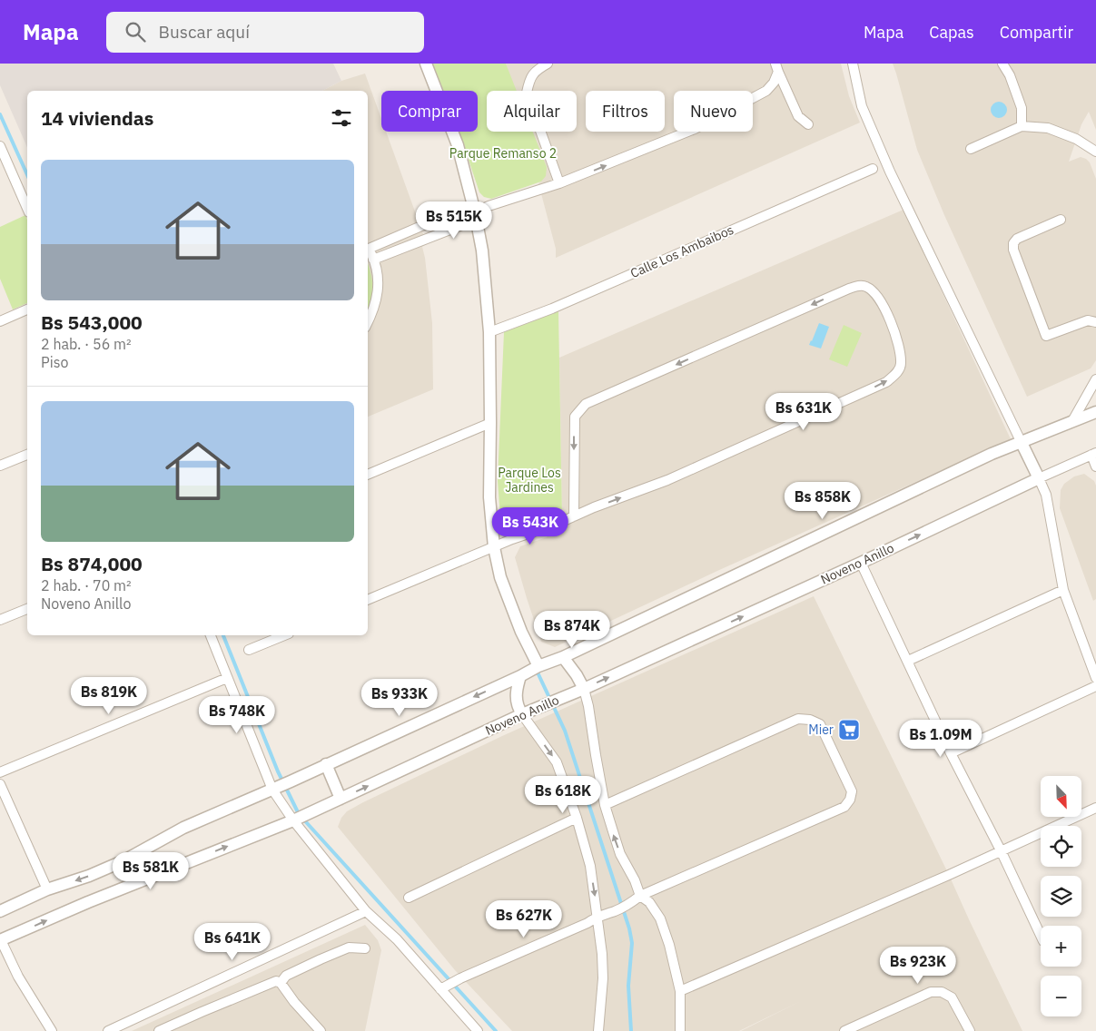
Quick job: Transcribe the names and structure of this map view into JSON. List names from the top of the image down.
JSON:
{
  "streets": {
    "street": ["Calle Los Ambaibos", "Noveno Anillo"]
  },
  "parks": ["Parque Remanso 2", "Parque Los Jardines"],
  "places": {
    "supermarket": ["Mier"]
  },
  "north": "bottom right",
  "page": {
    "header": "Mapa",
    "search": "Buscar aquí",
    "nav": ["Mapa", "Capas", "Compartir"],
    "chip": [
      "Comprar",
      "Alquilar",
      "Filtros",
      "Nuevo"
    ],
    "heading": "14 viviendas",
    "list": [
      {
        "name": "Bs 543,000",
        "note": "2 hab. · 56 m² · Piso"
      },
      {
        "name": "Bs 874,000",
        "note": "2 hab. · 70 m² · Noveno Anillo"
      }
    ],
    "price": [
      "Bs 515K",
      "Bs 631K",
      "Bs 858K",
      "Bs 543K",
      "Bs 874K",
      "Bs 819K",
      "Bs 933K",
      "Bs 748K",
      "Bs 1.09M",
      "Bs 618K",
      "Bs 581K",
      "Bs 627K",
      "Bs 641K",
      "Bs 923K"
    ],
    "map_buttons": ["+", "−"]
  }
}
